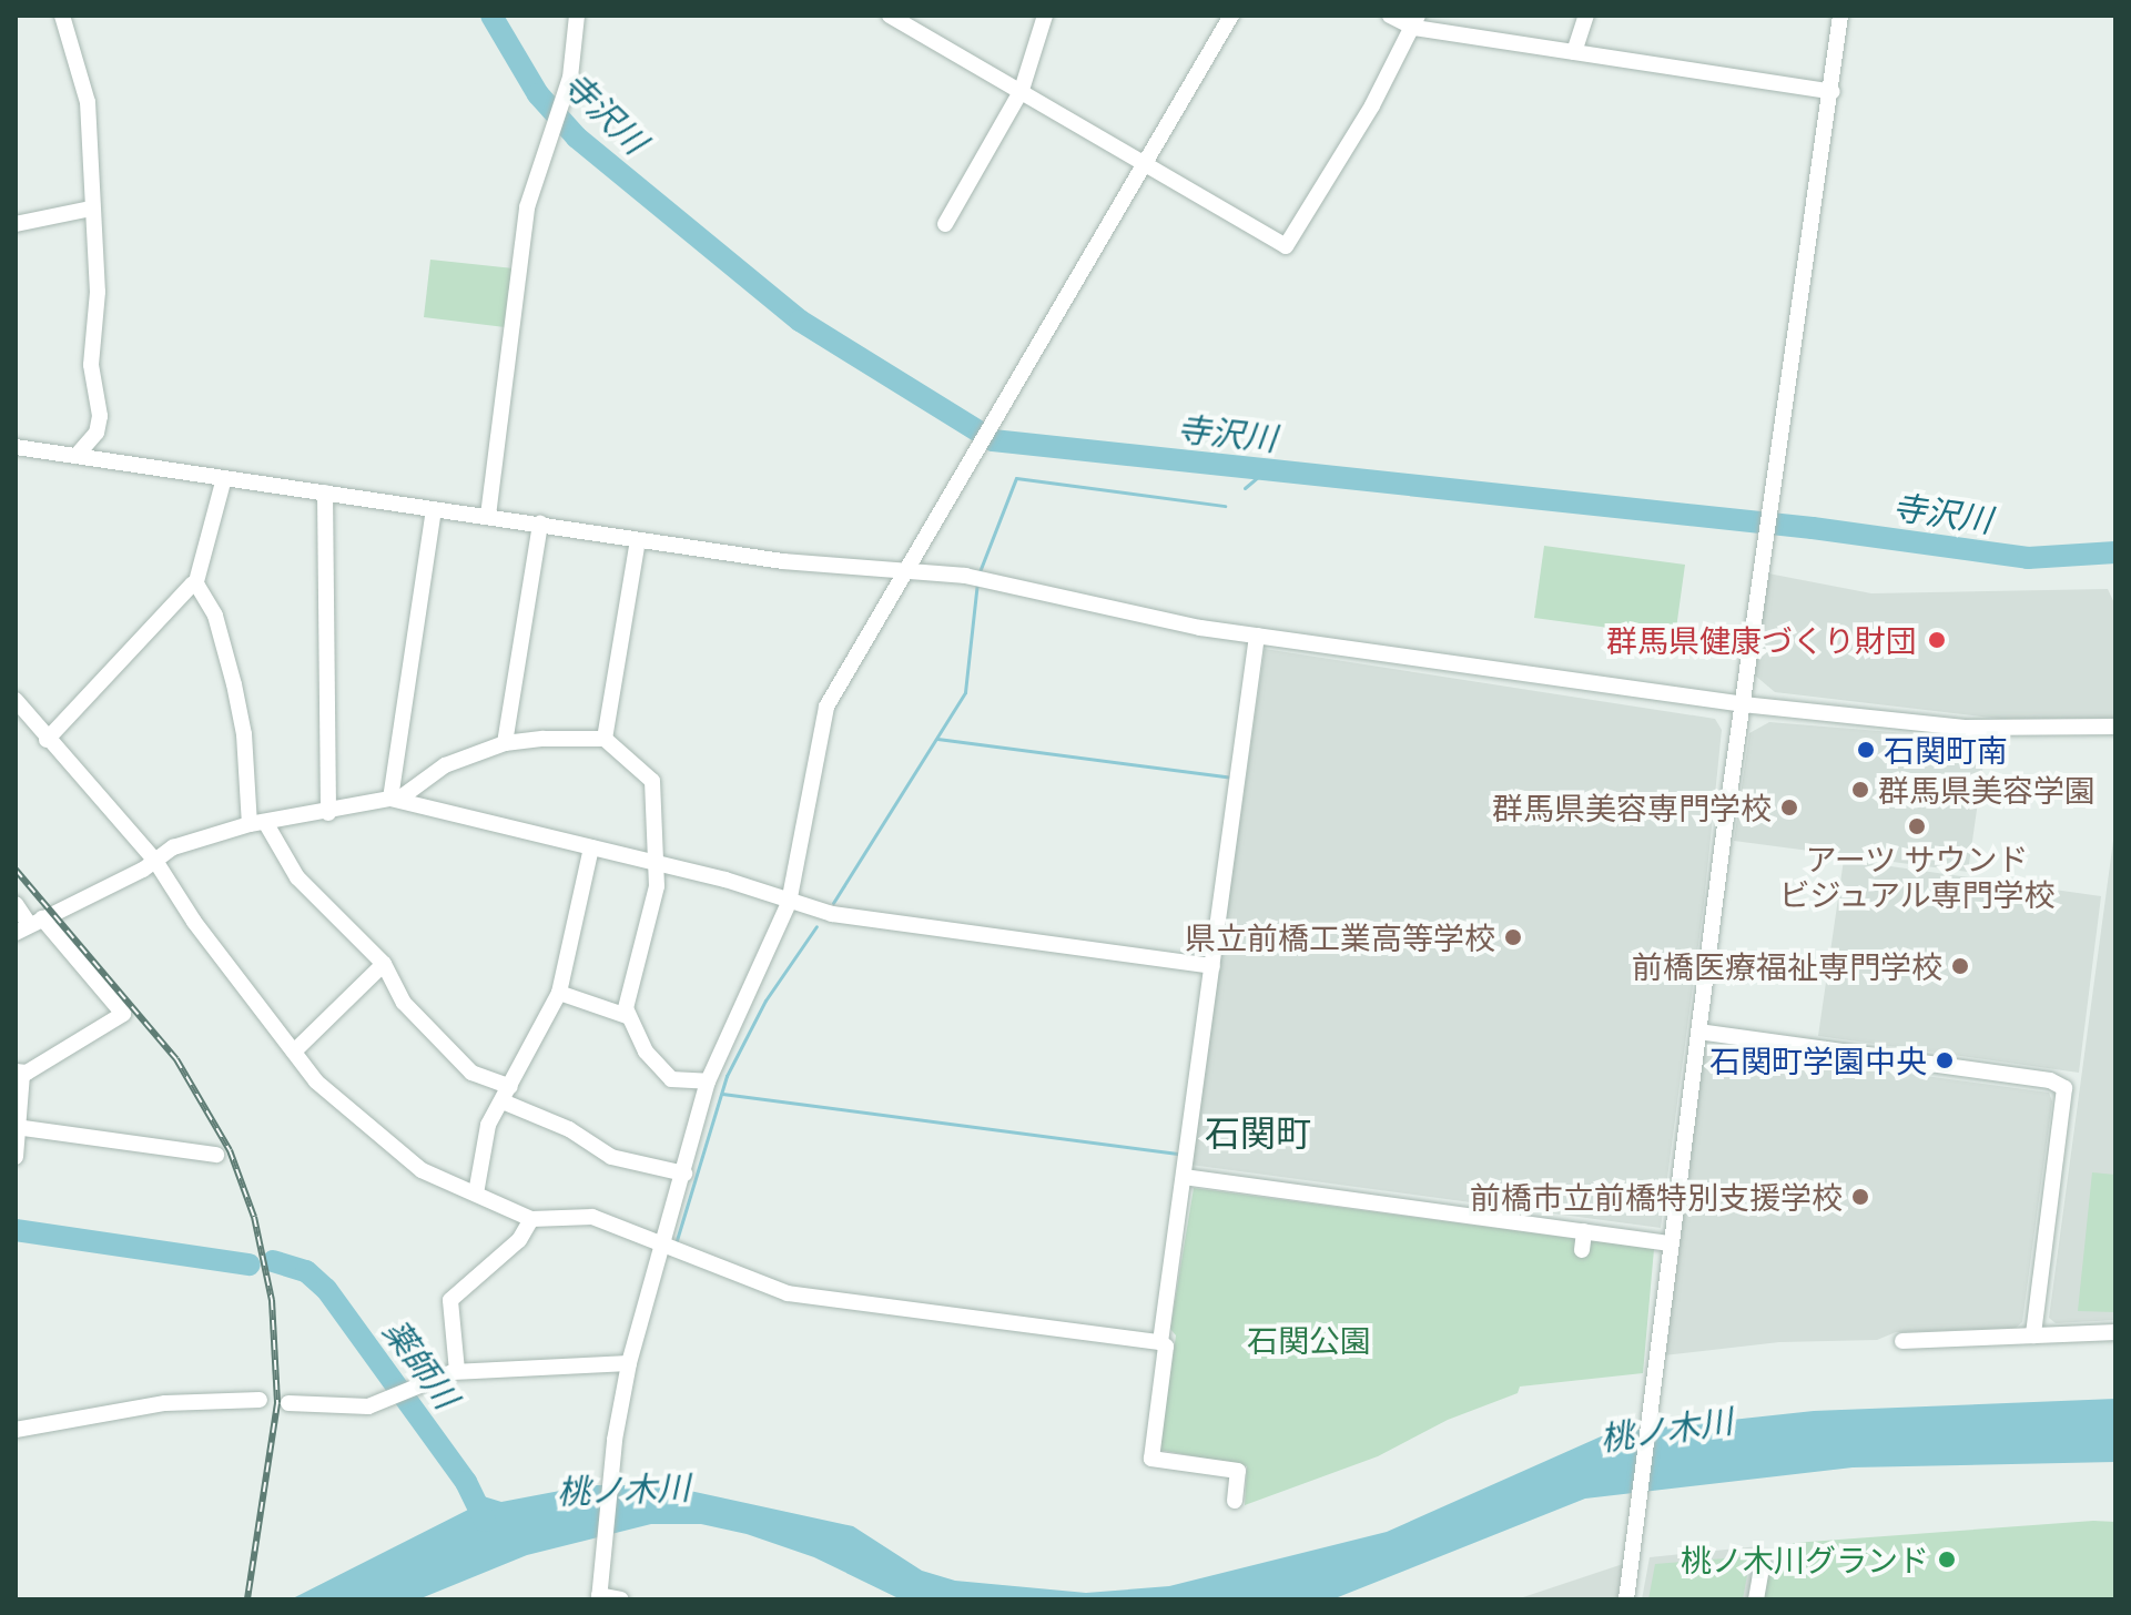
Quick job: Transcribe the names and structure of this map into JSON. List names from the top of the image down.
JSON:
{
  "districts": ["石関町"],
  "water": ["寺沢川", "薬師川", "桃ノ木川"],
  "parks": ["石関公園"],
  "places": [
    "群馬県健康づくり財団",
    "石関町南",
    "群馬県美容学園",
    "群馬県美容専門学校",
    "アーツ サウンド ビジュアル専門学校",
    "県立前橋工業高等学校",
    "前橋医療福祉専門学校",
    "石関町学園中央",
    "前橋市立前橋特別支援学校",
    "桃ノ木川グランド"
  ]
}
